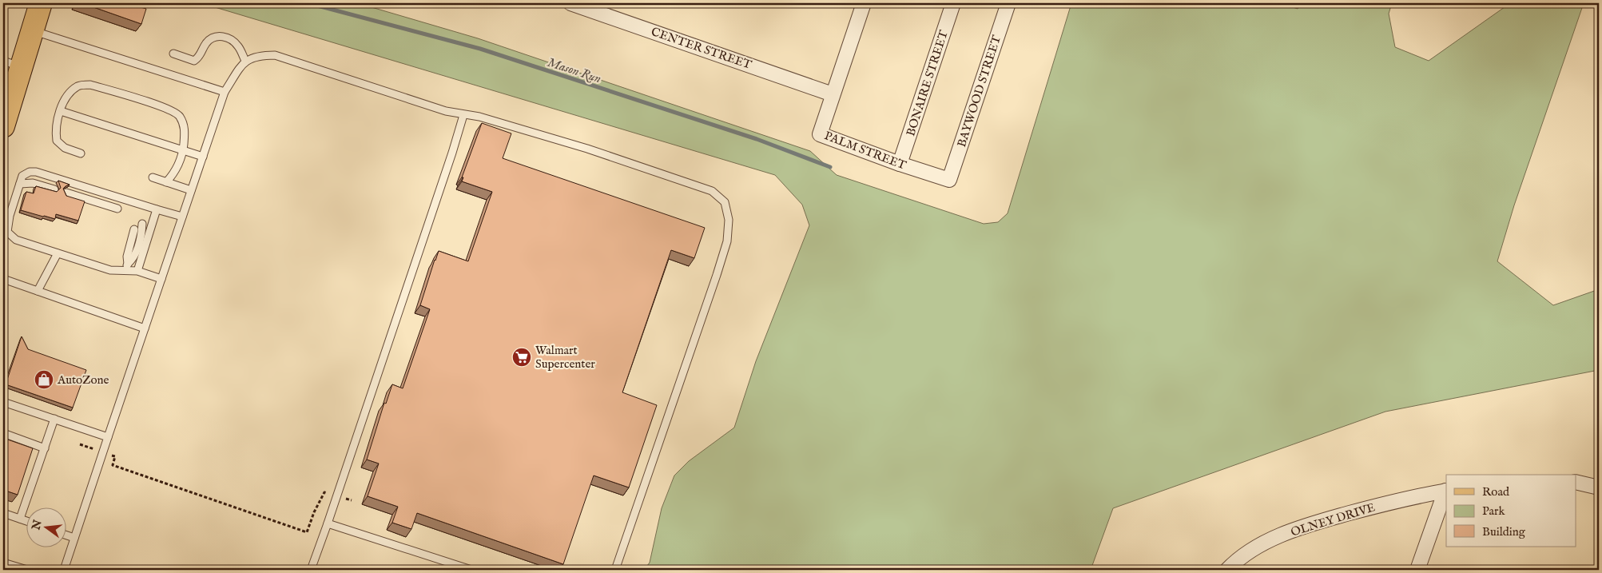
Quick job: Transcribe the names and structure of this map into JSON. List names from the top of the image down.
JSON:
{
  "streets": {
    "street": [
      "CENTER STREET",
      "BONAIRE STREET",
      "BAYWOOD STREET",
      "PALM STREET",
      "OLNEY DRIVE"
    ]
  },
  "crossings": [
    ["CENTER STREET", "PALM STREET"],
    ["BONAIRE STREET", "PALM STREET"],
    ["BAYWOOD STREET", "PALM STREET"]
  ],
  "water": ["Mason Run"],
  "places": {
    "supermarket": ["Walmart Supercenter"],
    "shop": ["AutoZone"]
  },
  "legend": ["Road", "Park", "Building"],
  "north": "left"
}
